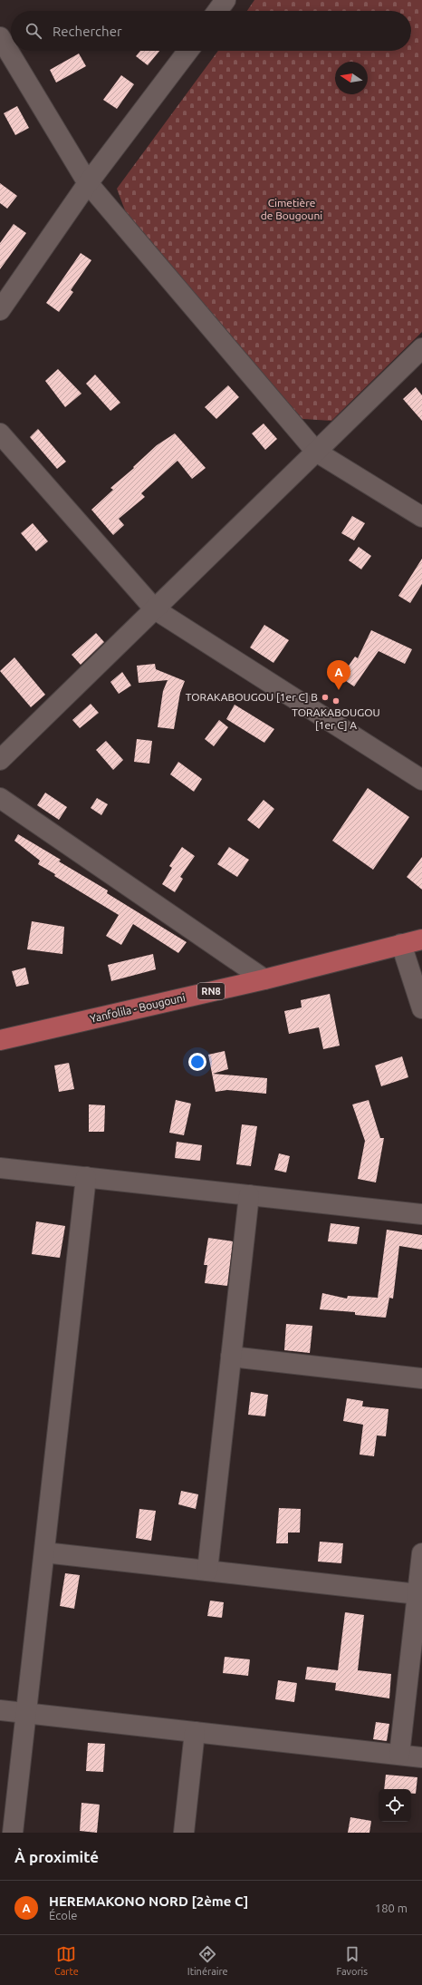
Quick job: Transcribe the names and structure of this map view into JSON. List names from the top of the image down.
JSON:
{
  "streets": {
    "main road": ["RN8", "Yanfolila - Bougouni"]
  },
  "parks": ["Cimetière de Bougouni"],
  "places": ["TORAKABOUGOU [1er C] B", "TORAKABOUGOU [1er C] A"],
  "north": "left",
  "page": {
    "search": "Rechercher",
    "pins": "A",
    "heading": "À proximité",
    "list": [
      {
        "mark": "A",
        "name": "HEREMAKONO NORD [2ème C]",
        "note": "École",
        "value": "180 m"
      }
    ],
    "nav": ["Carte", "Itinéraire", "Favoris"]
  }
}
